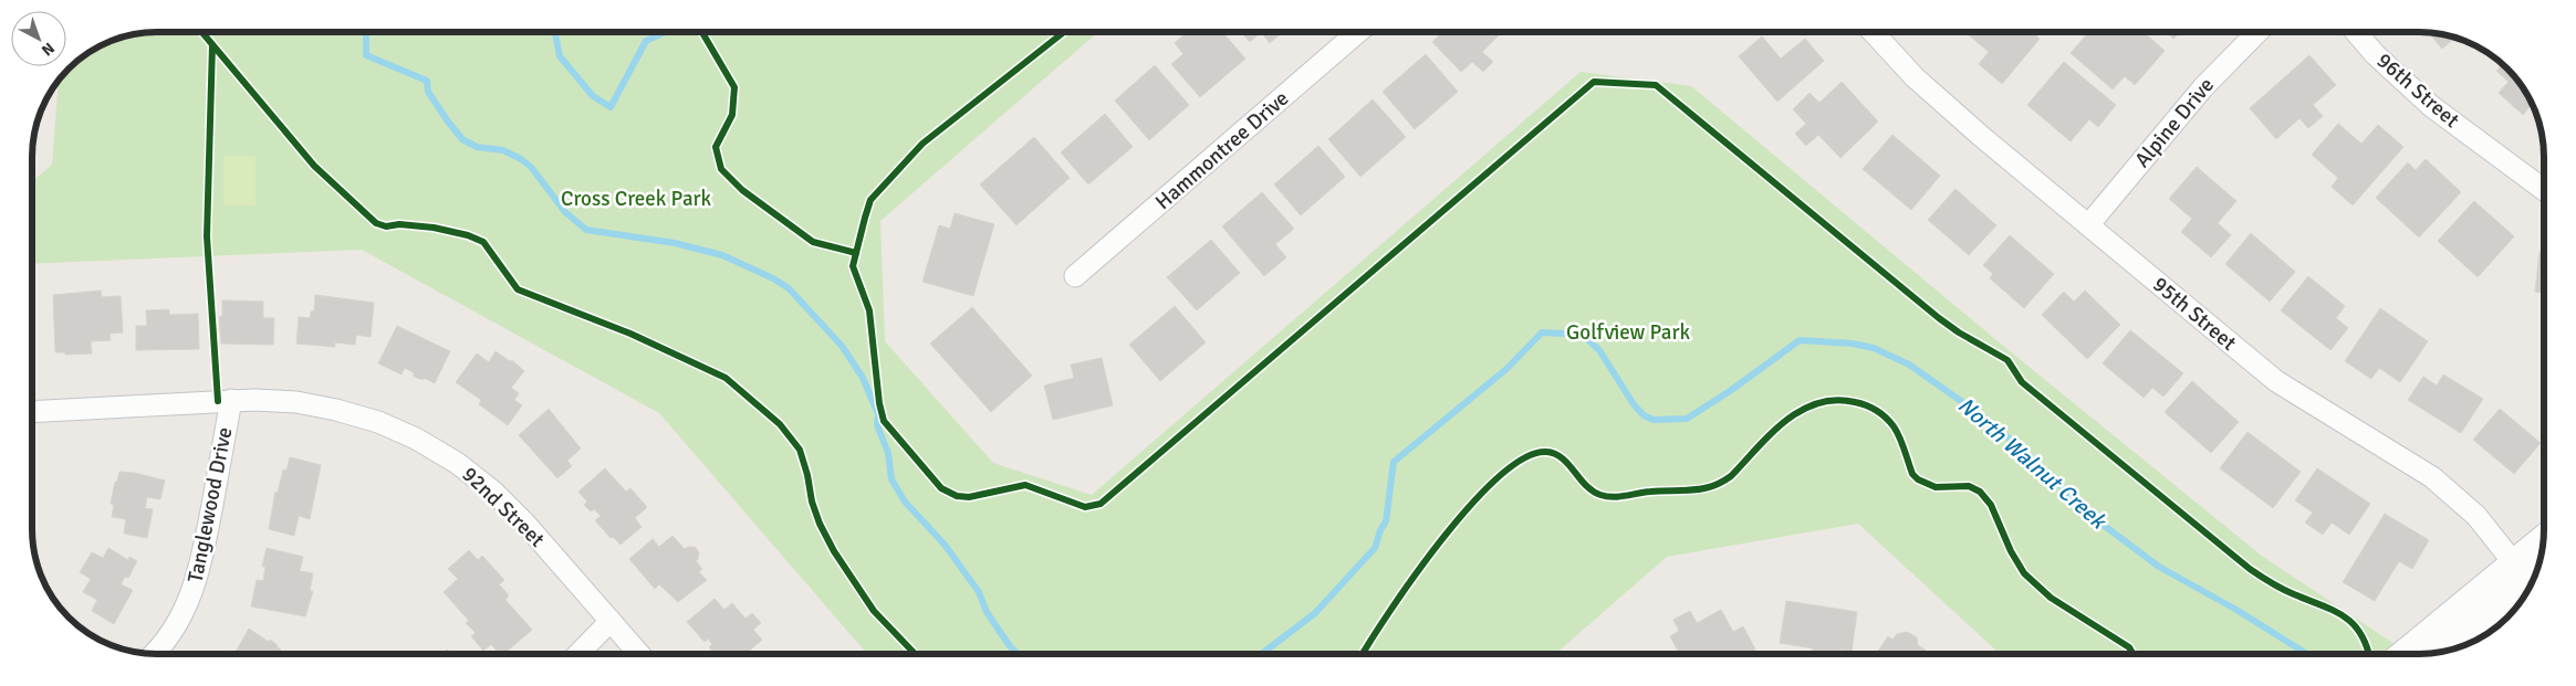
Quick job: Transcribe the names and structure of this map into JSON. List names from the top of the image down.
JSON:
{
  "streets": {
    "street": [
      "96th Street",
      "Alpine Drive",
      "Hammontree Drive",
      "95th Street",
      "Tanglewood Drive",
      "92nd Street"
    ]
  },
  "crossings": [
    ["Alpine Drive", "95th Street"],
    ["Tanglewood Drive", "92nd Street"]
  ],
  "water": ["North Walnut Creek"],
  "parks": ["Cross Creek Park", "Golfview Park"],
  "north": "bottom right"
}
